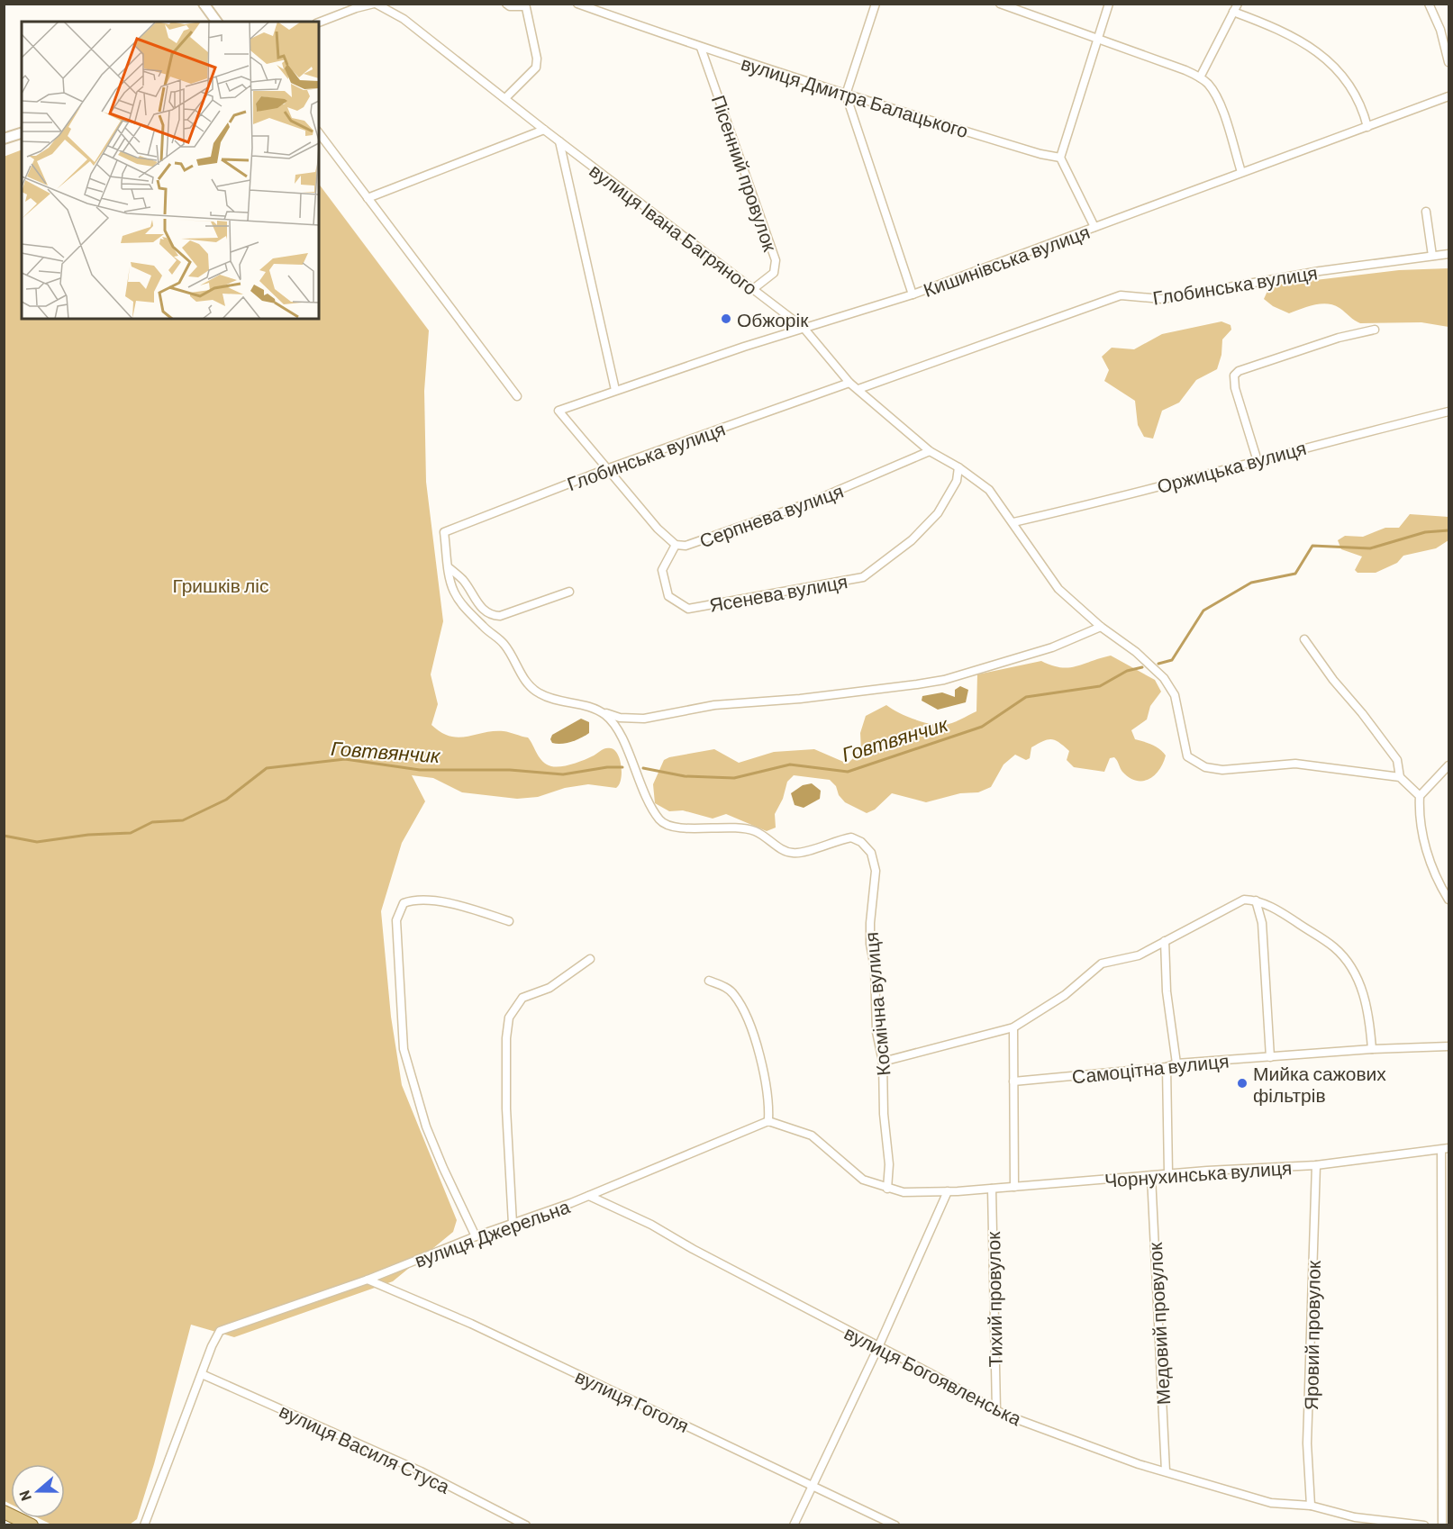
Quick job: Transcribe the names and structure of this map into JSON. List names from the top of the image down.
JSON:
{
  "streets": {
    "street": [
      "вулиця Дмитра Балацького",
      "Пісенний провулок",
      "вулиця Івана Багряного",
      "Кишинівська вулиця",
      "Глобинська вулиця",
      "Оржицька вулиця",
      "Серпнева вулиця",
      "Ясенева вулиця",
      "Космічна вулиця",
      "Самоцітна вулиця",
      "Чорнухинська вулиця",
      "вулиця Джерельна",
      "Тихий провулок",
      "Медовий провулок",
      "Яровий провулок",
      "вулиця Богоявленська",
      "вулиця Гоголя",
      "вулиця Василя Стуса"
    ]
  },
  "crossings": [
    ["вулиця Дмитра Балацького", "Пісенний провулок"],
    ["Пісенний провулок", "вулиця Івана Багряного"],
    ["вулиця Івана Багряного", "Кишинівська вулиця"],
    ["вулиця Івана Багряного", "Глобинська вулиця"],
    ["вулиця Івана Багряного", "Серпнева вулиця"],
    ["вулиця Івана Багряного", "Ясенева вулиця"],
    ["Кишинівська вулиця", "Серпнева вулиця"],
    ["Глобинська вулиця", "Серпнева вулиця"],
    ["Серпнева вулиця", "Ясенева вулиця"],
    ["Чорнухинська вулиця", "Тихий провулок"],
    ["Чорнухинська вулиця", "Медовий провулок"],
    ["Чорнухинська вулиця", "Яровий провулок"],
    ["вулиця Джерельна", "вулиця Богоявленська"],
    ["вулиця Джерельна", "вулиця Гоголя"],
    ["вулиця Джерельна", "вулиця Василя Стуса"],
    ["Тихий провулок", "вулиця Богоявленська"],
    ["Медовий провулок", "вулиця Богоявленська"],
    ["Яровий провулок", "вулиця Богоявленська"]
  ],
  "water": ["Говтвянчик"],
  "parks": ["Гришків ліс"],
  "places": ["Обжорік", "Мийка сажових фільтрів"],
  "north": "left"
}
